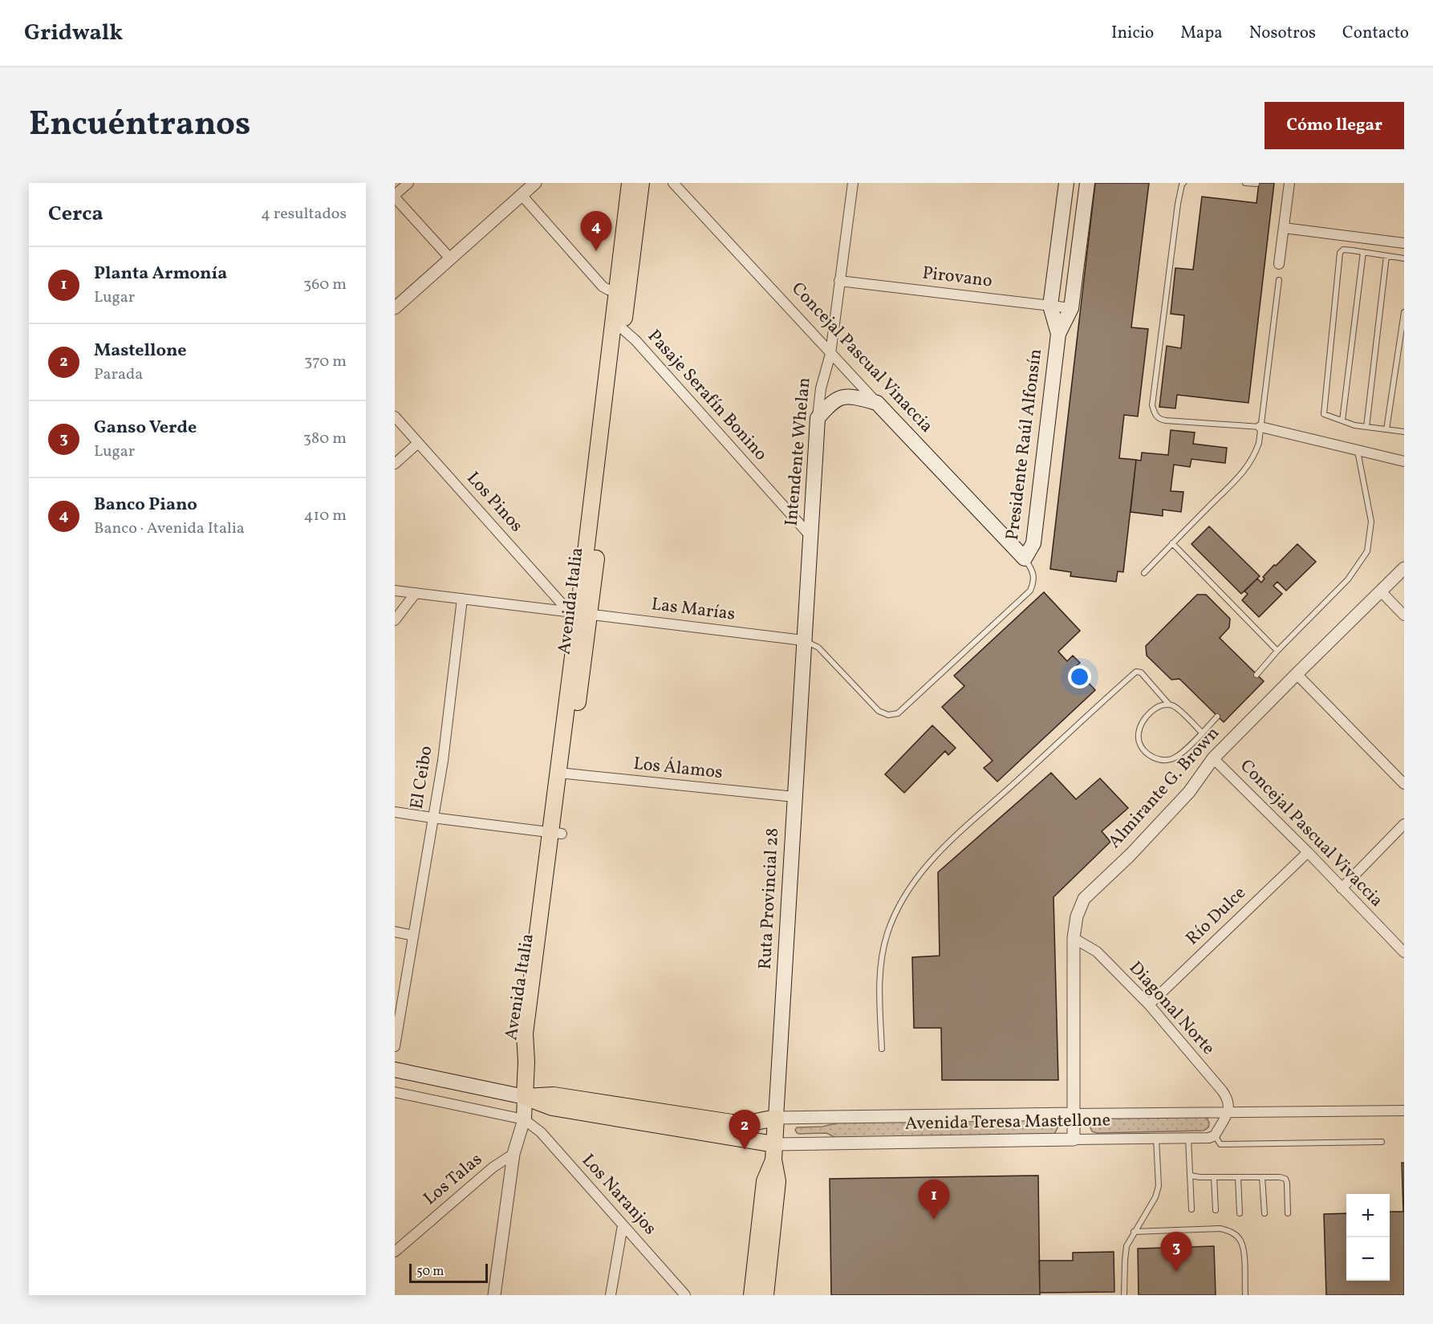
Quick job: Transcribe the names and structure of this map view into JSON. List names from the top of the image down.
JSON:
{
  "streets": {
    "main road": [
      "Concejal Pascual Vinaccia",
      "Presidente Raúl Alfonsín",
      "Intendente Whelan",
      "Avenida Italia",
      "Ruta Provincial 28"
    ],
    "street": [
      "Pirovano",
      "Pasaje Serafín Bonino",
      "Los Pinos",
      "Las Marías",
      "Los Álamos",
      "El Ceibo",
      "Almirante G. Brown",
      "Concejal Pascual Vivaccia",
      "Río Dulce",
      "Diagonal Norte",
      "Avenida Teresa Mastellone",
      "Los Talas",
      "Los Naranjos"
    ]
  },
  "crossings": [
    ["Pirovano", "Presidente Raúl Alfonsín"],
    ["Pirovano", "Intendente Whelan"],
    ["Concejal Pascual Vinaccia", "Presidente Raúl Alfonsín"],
    ["Concejal Pascual Vinaccia", "Intendente Whelan"],
    ["Pasaje Serafín Bonino", "Intendente Whelan"],
    ["Pasaje Serafín Bonino", "Avenida Italia"],
    ["Intendente Whelan", "Las Marías"],
    ["Intendente Whelan", "Ruta Provincial 28"],
    ["Los Pinos", "Avenida Italia"],
    ["Los Pinos", "Las Marías"],
    ["Avenida Italia", "Las Marías"],
    ["Avenida Italia", "Los Álamos"],
    ["Las Marías", "El Ceibo"],
    ["Las Marías", "Ruta Provincial 28"],
    ["Los Álamos", "Ruta Provincial 28"],
    ["Almirante G. Brown", "Concejal Pascual Vivaccia"],
    ["Almirante G. Brown", "Diagonal Norte"],
    ["Almirante G. Brown", "Avenida Teresa Mastellone"],
    ["Concejal Pascual Vivaccia", "Río Dulce"],
    ["Ruta Provincial 28", "Avenida Teresa Mastellone"],
    ["Río Dulce", "Diagonal Norte"],
    ["Diagonal Norte", "Avenida Teresa Mastellone"]
  ],
  "scale_bar": "50 m",
  "page": {
    "header": "Gridwalk",
    "nav": [
      "Inicio",
      "Mapa",
      "Nosotros",
      "Contacto"
    ],
    "title": "Encuéntranos",
    "buttons": "Cómo llegar",
    "heading": ["Cerca", "4 resultados"],
    "pins": [
      "4",
      "2",
      "1",
      "3"
    ],
    "list": [
      {
        "mark": "1",
        "name": "Planta Armonía",
        "note": "Lugar",
        "value": "360 m"
      },
      {
        "mark": "2",
        "name": "Mastellone",
        "note": "Parada",
        "value": "370 m"
      },
      {
        "mark": "3",
        "name": "Ganso Verde",
        "note": "Lugar",
        "value": "380 m"
      },
      {
        "mark": "4",
        "name": "Banco Piano",
        "note": "Banco · Avenida Italia",
        "value": "410 m"
      }
    ],
    "map_buttons": ["+", "−"],
    "scale": "50 m"
  }
}
